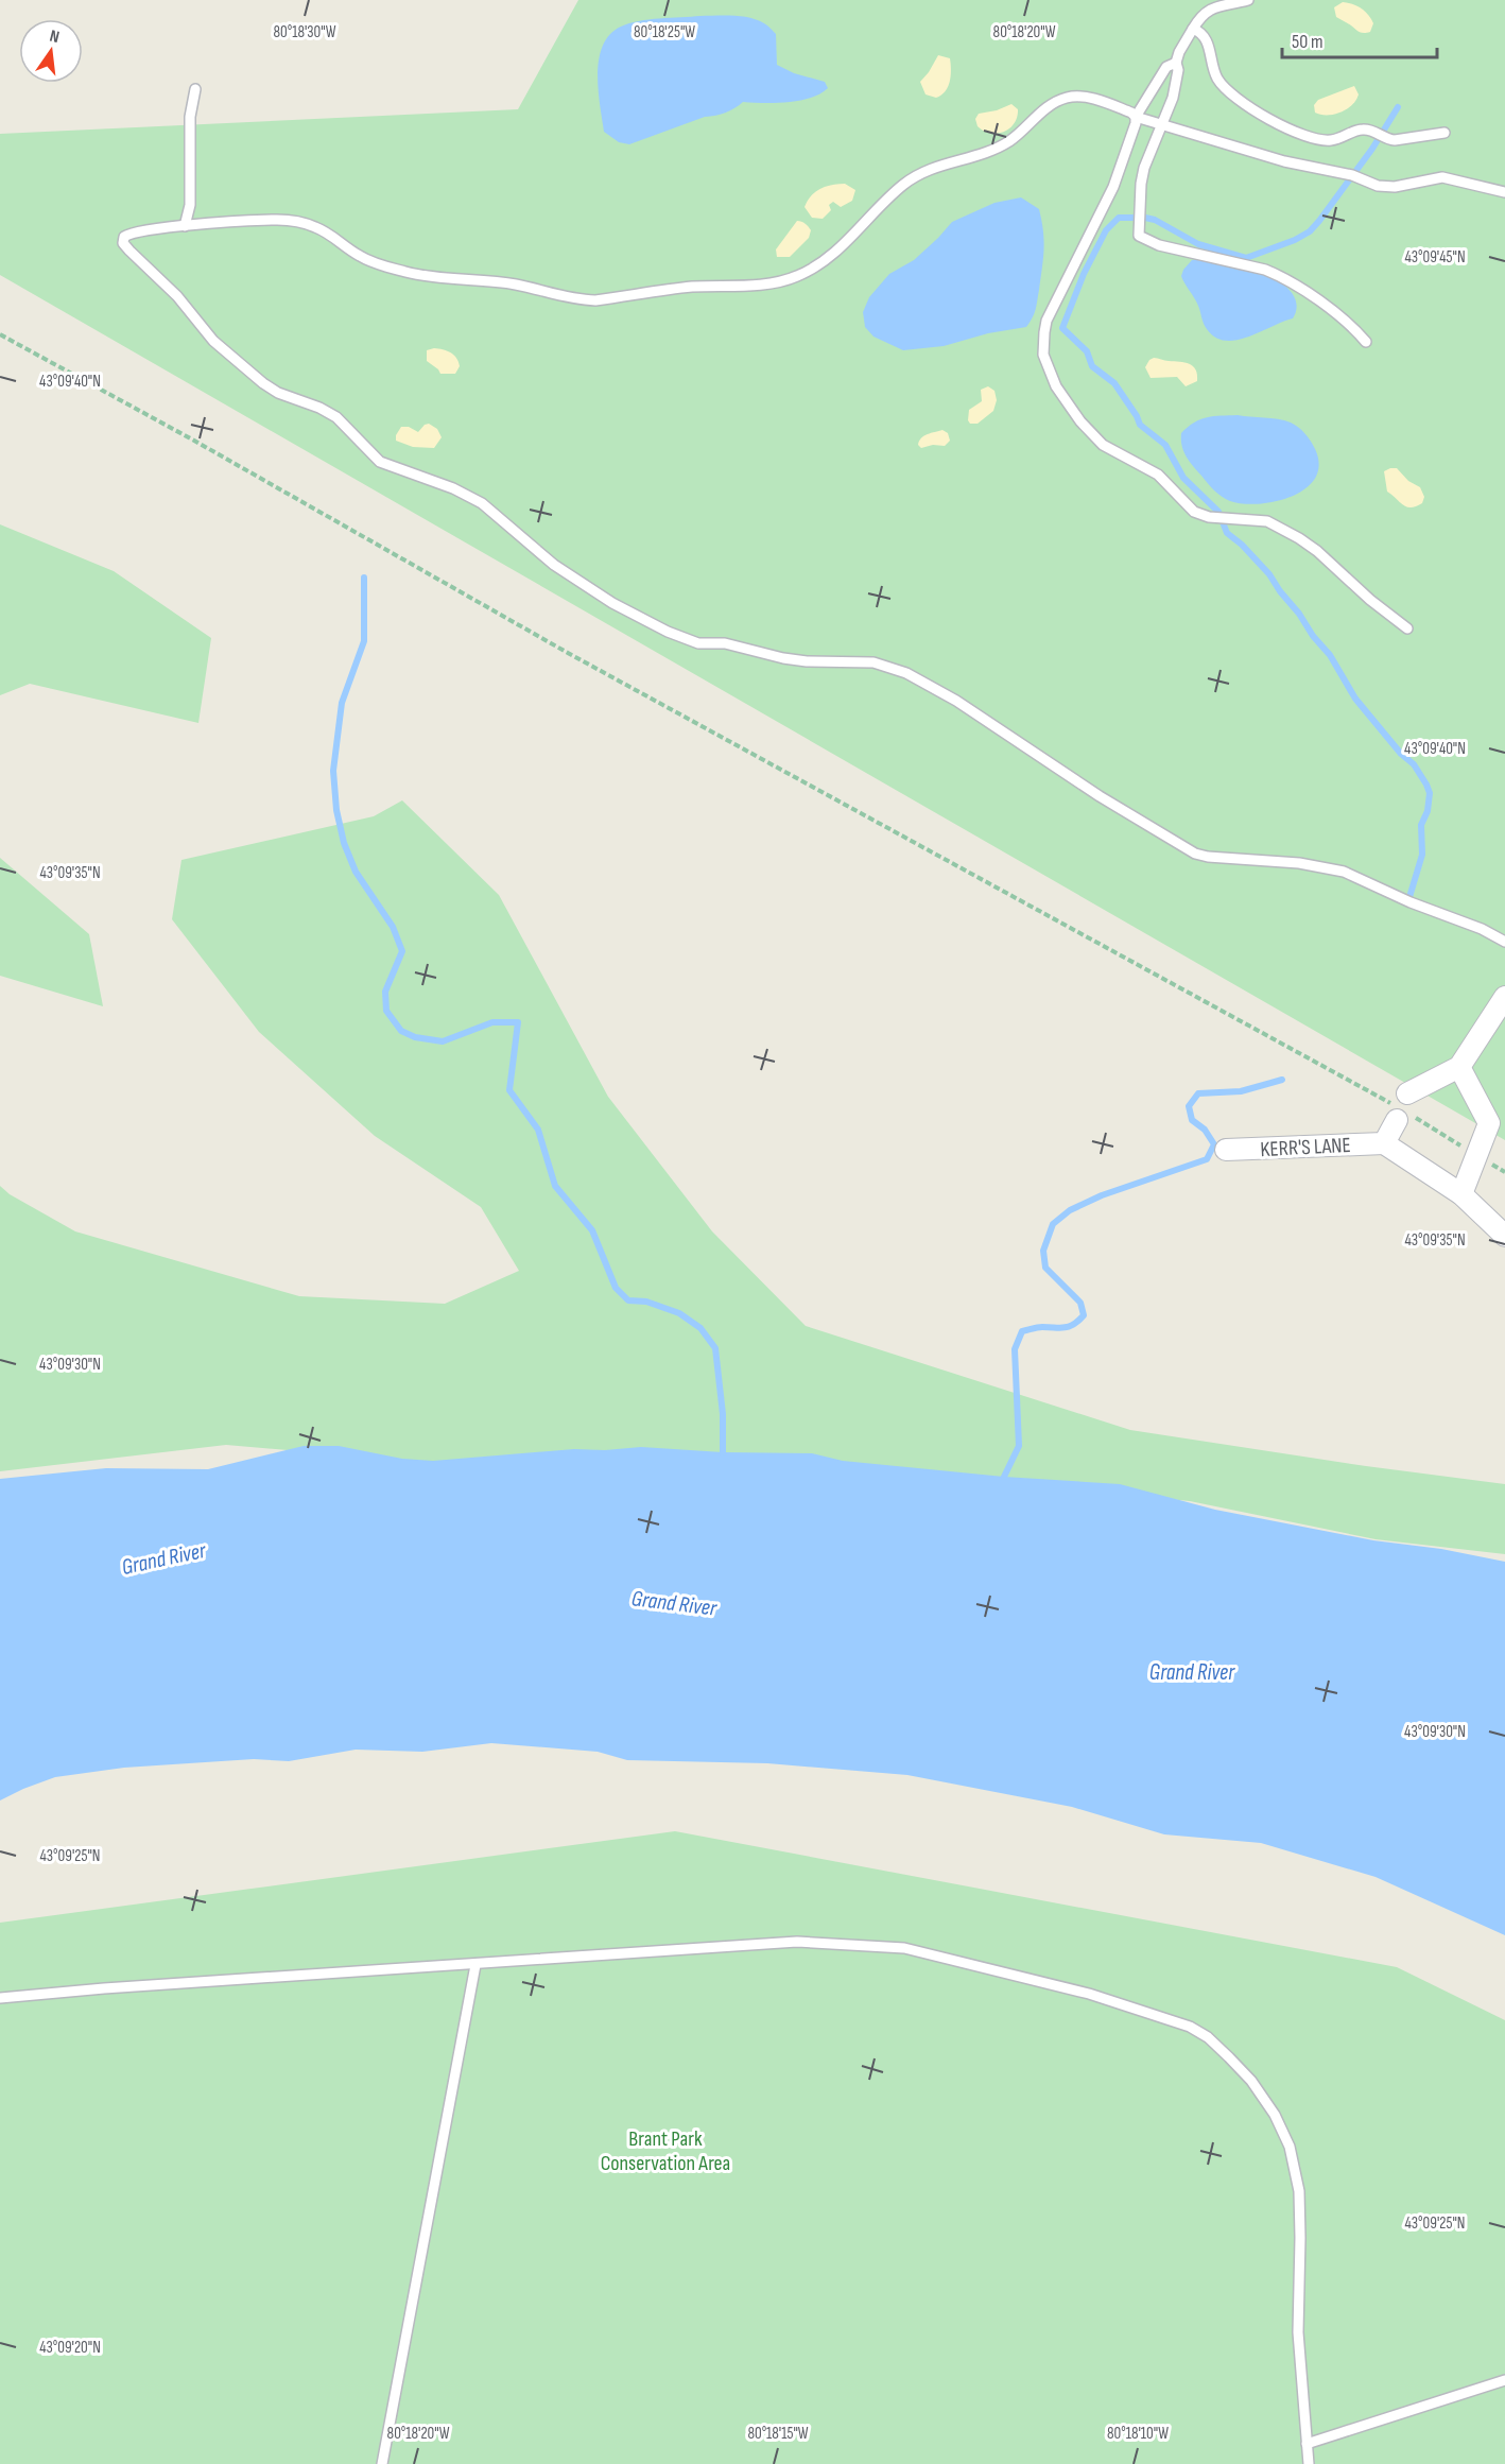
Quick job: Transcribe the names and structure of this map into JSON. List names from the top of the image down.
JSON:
{
  "streets": {
    "street": ["KERR'S LANE"]
  },
  "water": ["Grand River"],
  "parks": ["Brant Park Conservation Area"],
  "scale_bar": "50 m",
  "north": "top",
  "coordinates": [
    "80°18'30\"W",
    "80°18'25\"W",
    "80°18'20\"W",
    "43°09'45\"N",
    "43°09'40\"N",
    "43°09'35\"N",
    "43°09'30\"N",
    "43°09'25\"N",
    "43°09'20\"N",
    "80°18'15\"W",
    "80°18'10\"W"
  ]
}
